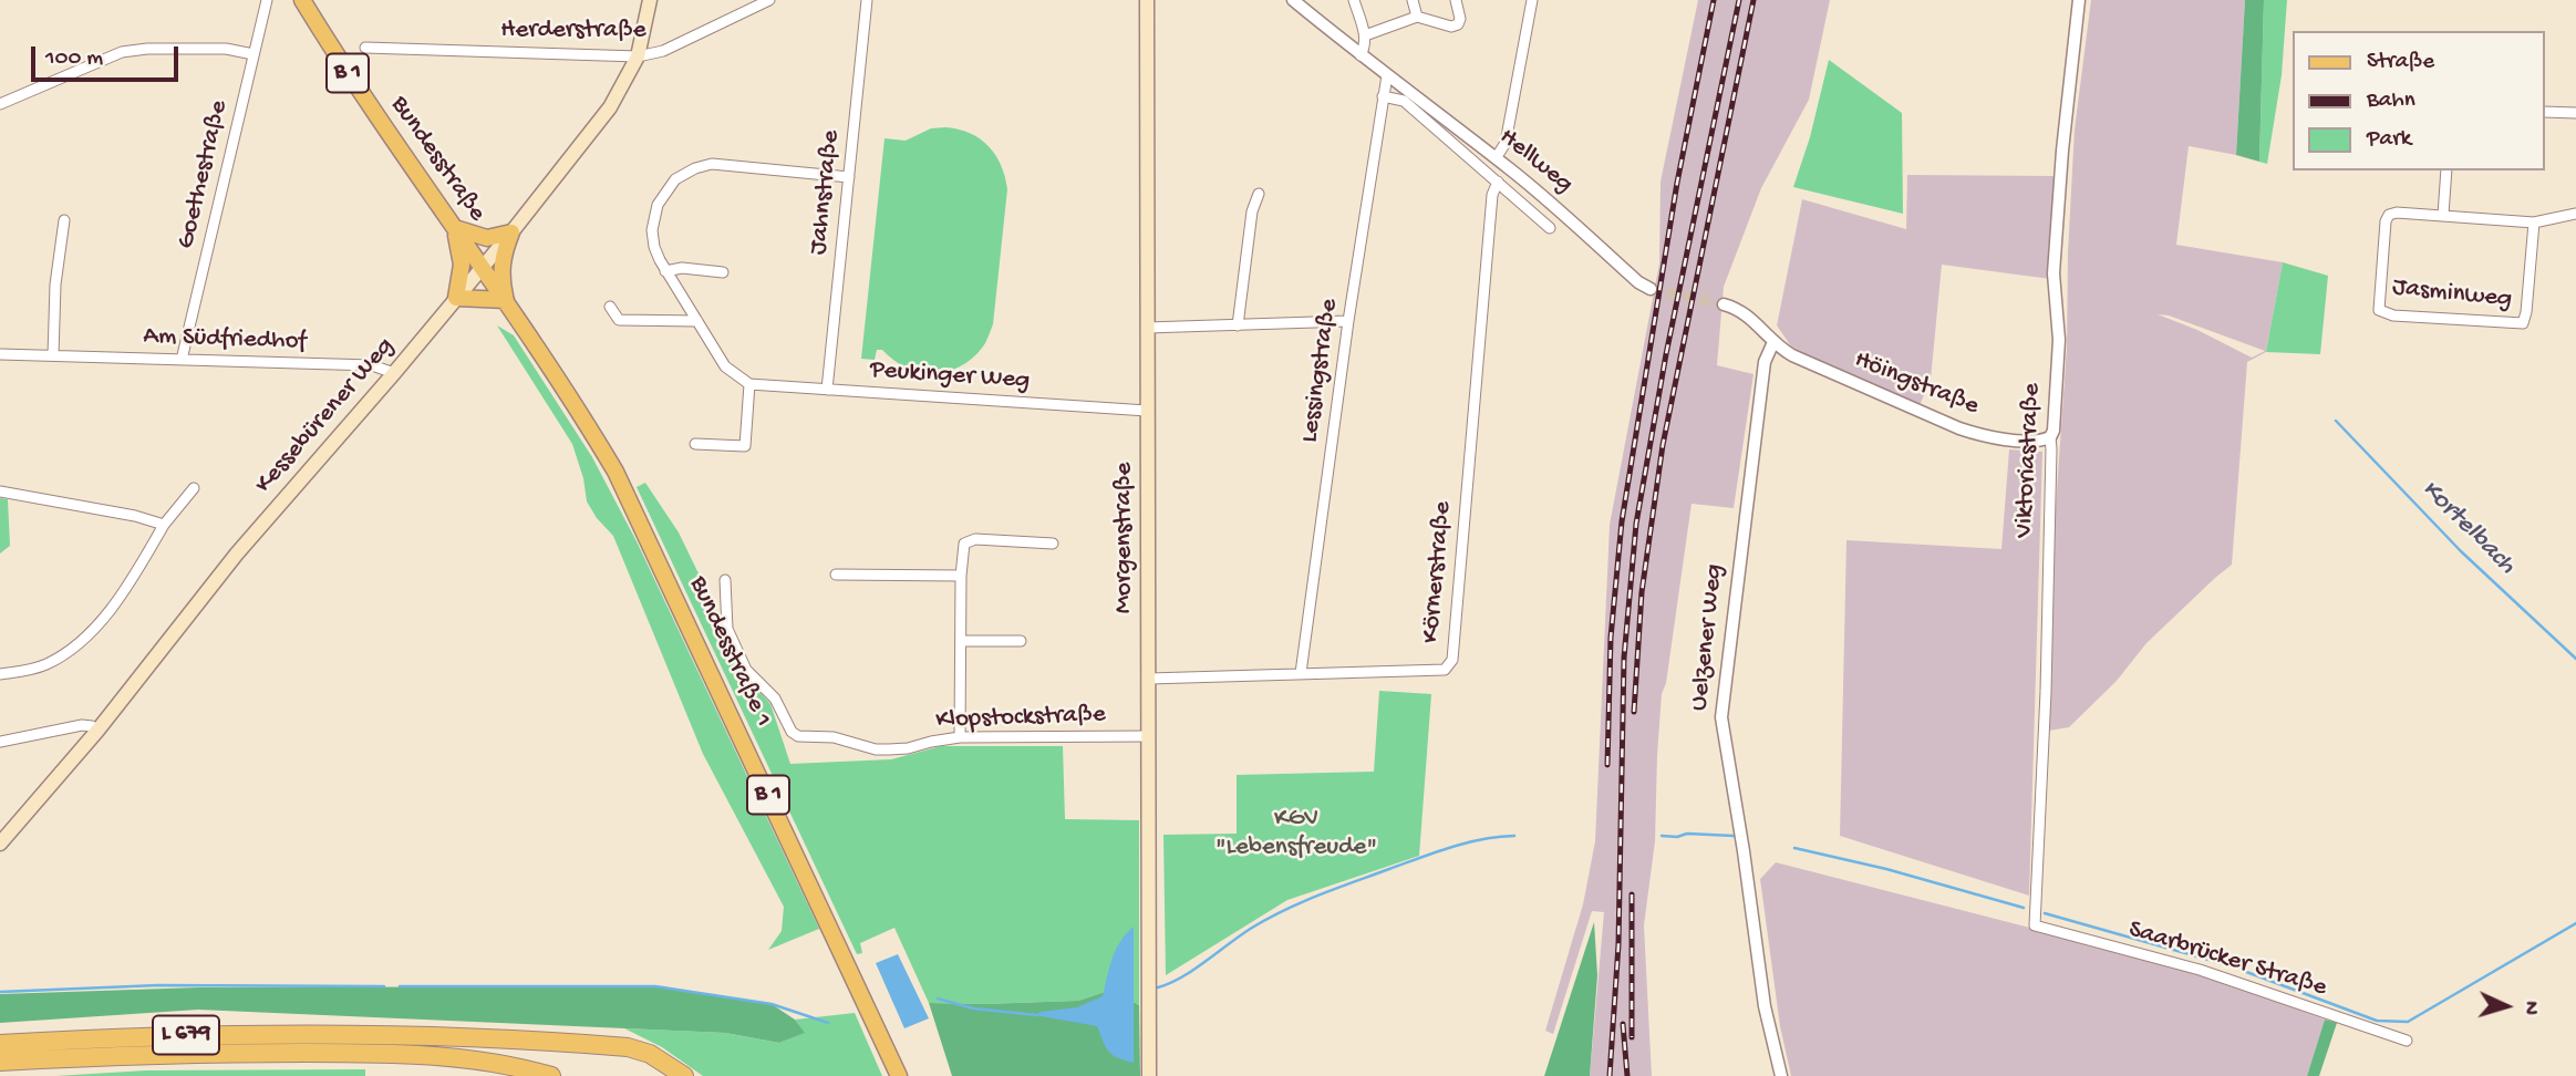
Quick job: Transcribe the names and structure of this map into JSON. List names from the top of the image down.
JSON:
{
  "streets": {
    "highway": ["L 679"],
    "main road": [
      "B 1",
      "Bundesstraße",
      "Kessebürener Weg",
      "Morgenstraße",
      "Bundesstraße 1"
    ],
    "street": [
      "Herderstraße",
      "Hellweg",
      "Goethestraße",
      "Jahnstraße",
      "Jasminweg",
      "Am Südfriedhof",
      "Lessingstraße",
      "Peukinger Weg",
      "Höingstraße",
      "Viktoriastraße",
      "Körnerstraße",
      "Uelzener Weg",
      "Klopstockstraße",
      "Saarbrücker Straße"
    ]
  },
  "crossings": [
    ["Herderstraße", "Kessebürener Weg"],
    ["Bundesstraße", "Kessebürener Weg"],
    ["Bundesstraße", "Bundesstraße 1"],
    ["Hellweg", "Lessingstraße"],
    ["Hellweg", "Körnerstraße"],
    ["Goethestraße", "Am Südfriedhof"],
    ["Jahnstraße", "Peukinger Weg"],
    ["Am Südfriedhof", "Kessebürener Weg"],
    ["Lessingstraße", "Körnerstraße"],
    ["Peukinger Weg", "Morgenstraße"],
    ["Höingstraße", "Viktoriastraße"],
    ["Höingstraße", "Uelzener Weg"],
    ["Kessebürener Weg", "Bundesstraße 1"],
    ["Viktoriastraße", "Saarbrücker Straße"],
    ["Morgenstraße", "Körnerstraße"],
    ["Morgenstraße", "Klopstockstraße"]
  ],
  "water": ["Kortelbach"],
  "parks": ["KGV \"Lebensfreude\""],
  "legend": ["Straße", "Bahn", "Park"],
  "scale_bar": "100 m",
  "north": "right"
}
